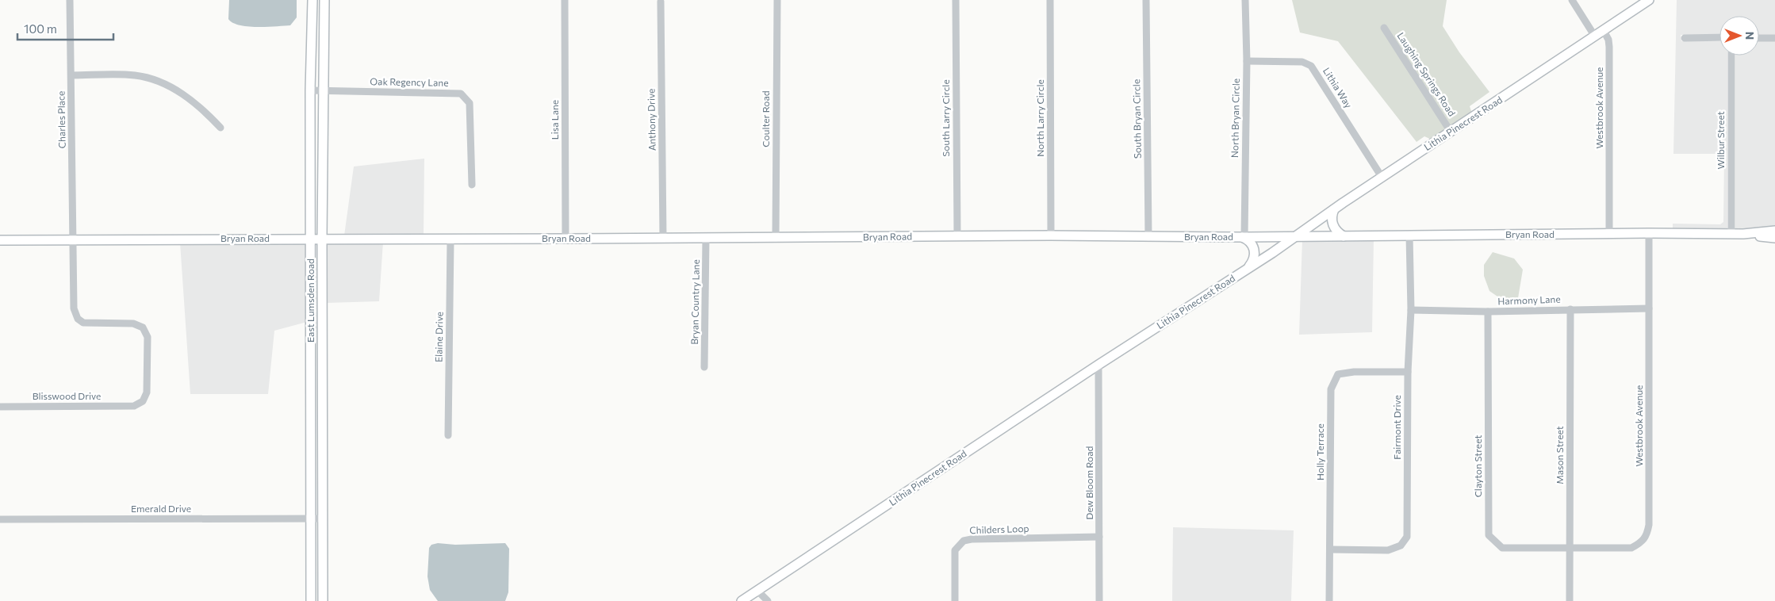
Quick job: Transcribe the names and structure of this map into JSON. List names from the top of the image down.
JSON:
{
  "streets": {
    "main road": ["Lithia Pinecrest Road", "Bryan Road", "East Lumsden Road"],
    "street": [
      "Laughing Springs Road",
      "Oak Regency Lane",
      "Lithia Way",
      "Westbrook Avenue",
      "South Larry Circle",
      "North Larry Circle",
      "North Bryan Circle",
      "Coulter Road",
      "South Bryan Circle",
      "Charles Place",
      "Lisa Lane",
      "Anthony Drive",
      "Wilbur Street",
      "Harmony Lane",
      "Bryan Country Lane",
      "Elaine Drive",
      "Blisswood Drive",
      "Fairmont Drive",
      "Holly Terrace",
      "Mason Street",
      "Clayton Street",
      "Dew Bloom Road",
      "Emerald Drive",
      "Childers Loop"
    ]
  },
  "crossings": [
    ["Laughing Springs Road", "Lithia Pinecrest Road"],
    ["Oak Regency Lane", "East Lumsden Road"],
    ["Lithia Way", "North Bryan Circle"],
    ["Lithia Way", "Lithia Pinecrest Road"],
    ["Westbrook Avenue", "Lithia Pinecrest Road"],
    ["Westbrook Avenue", "Bryan Road"],
    ["Westbrook Avenue", "Harmony Lane"],
    ["Westbrook Avenue", "Mason Street"],
    ["Westbrook Avenue", "Clayton Street"],
    ["South Larry Circle", "Bryan Road"],
    ["North Larry Circle", "Bryan Road"],
    ["North Bryan Circle", "Bryan Road"],
    ["Coulter Road", "Bryan Road"],
    ["South Bryan Circle", "Bryan Road"],
    ["Charles Place", "Bryan Road"],
    ["Charles Place", "Blisswood Drive"],
    ["Lisa Lane", "Bryan Road"],
    ["Anthony Drive", "Bryan Road"],
    ["Lithia Pinecrest Road", "Bryan Road"],
    ["Lithia Pinecrest Road", "Dew Bloom Road"],
    ["Wilbur Street", "Bryan Road"],
    ["Bryan Road", "East Lumsden Road"],
    ["Bryan Road", "Bryan Country Lane"],
    ["Bryan Road", "Elaine Drive"],
    ["Bryan Road", "Fairmont Drive"],
    ["East Lumsden Road", "Emerald Drive"],
    ["Harmony Lane", "Fairmont Drive"],
    ["Harmony Lane", "Mason Street"],
    ["Harmony Lane", "Clayton Street"],
    ["Fairmont Drive", "Holly Terrace"],
    ["Mason Street", "Clayton Street"],
    ["Dew Bloom Road", "Childers Loop"]
  ],
  "scale_bar": "100 m",
  "north": "right"
}
